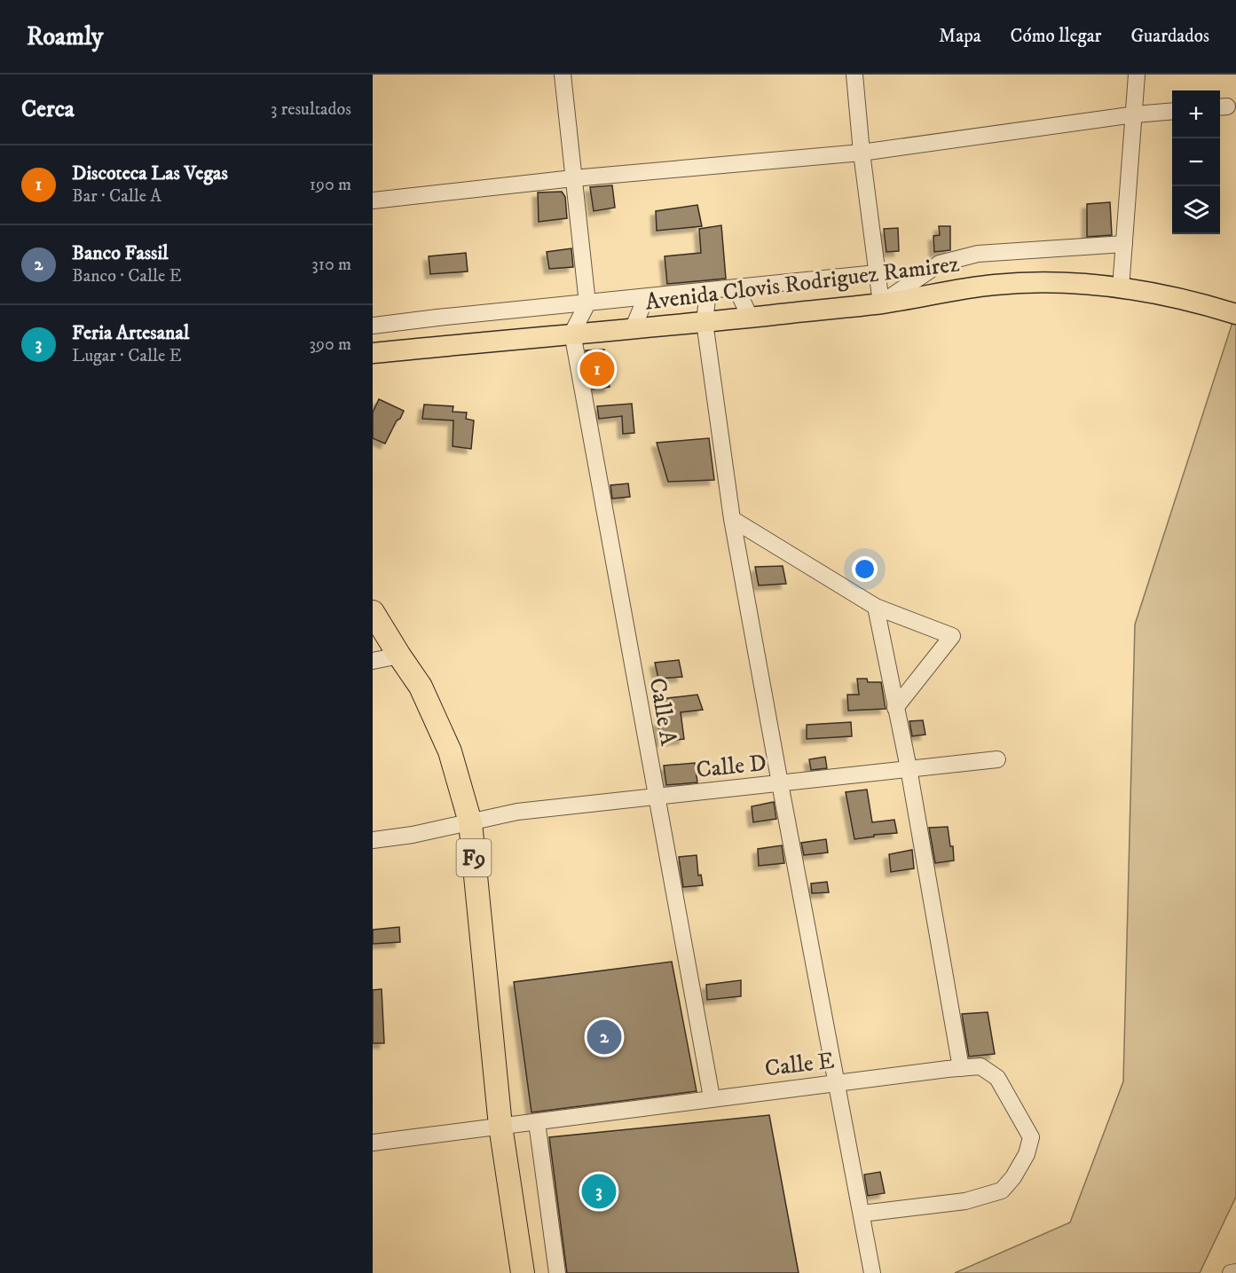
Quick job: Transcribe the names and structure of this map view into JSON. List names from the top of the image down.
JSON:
{
  "streets": {
    "highway": ["F9"],
    "main road": ["Avenida Clovis Rodriguez Ramirez"],
    "street": ["Calle A", "Calle D", "Calle E"]
  },
  "crossings": [
    ["Avenida Clovis Rodriguez Ramirez", "Calle A"],
    ["Calle A", "Calle D"],
    ["Calle A", "Calle E"],
    ["Calle D", "F9"],
    ["F9", "Calle E"]
  ],
  "page": {
    "header": "Roamly",
    "nav": ["Mapa", "Cómo llegar", "Guardados"],
    "heading": ["Cerca", "3 resultados"],
    "map_buttons": ["+", "−"],
    "list": [
      {
        "mark": "1",
        "name": "Discoteca Las Vegas",
        "note": "Bar · Calle A",
        "value": "190 m"
      },
      {
        "mark": "2",
        "name": "Banco Fassil",
        "note": "Banco · Calle E",
        "value": "310 m"
      },
      {
        "mark": "3",
        "name": "Feria Artesanal",
        "note": "Lugar · Calle E",
        "value": "390 m"
      }
    ],
    "pins": ["1", "2", "3"]
  }
}
